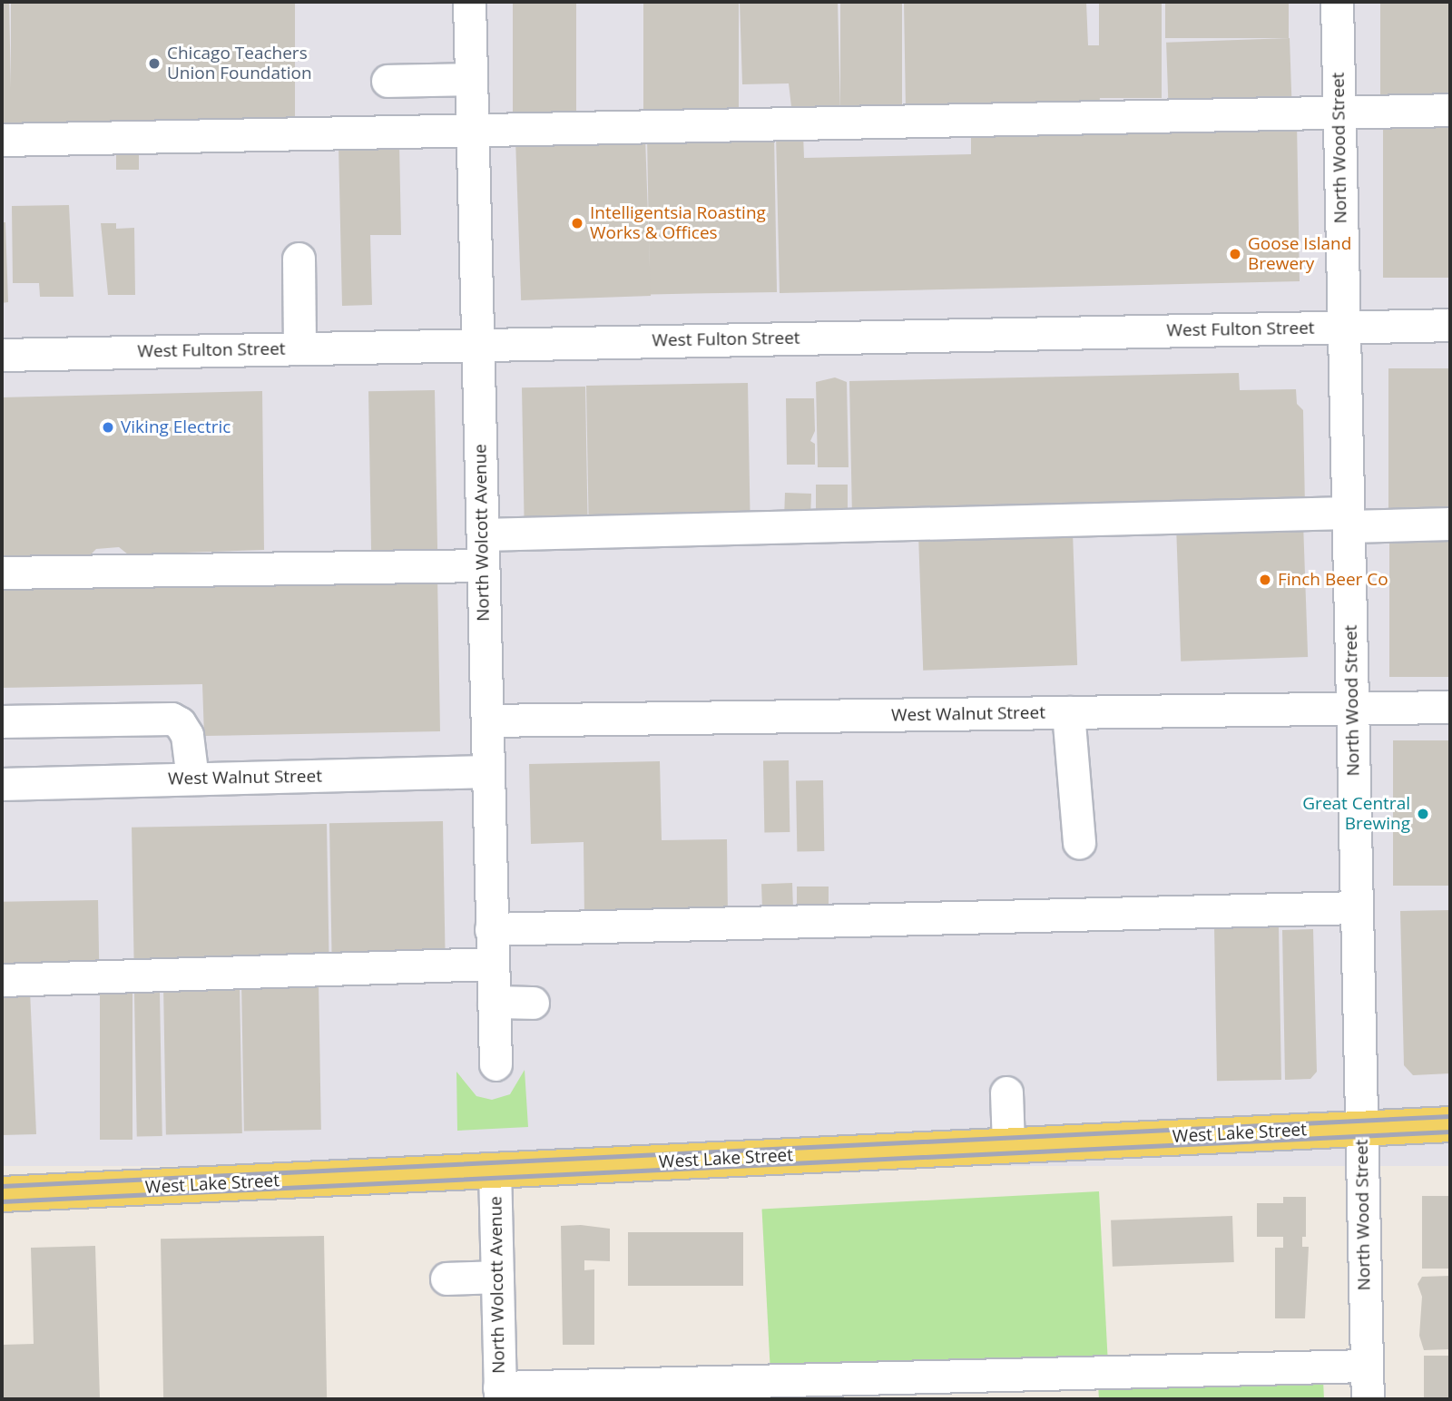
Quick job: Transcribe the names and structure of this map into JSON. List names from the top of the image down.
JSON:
{
  "streets": {
    "main road": ["West Lake Street"],
    "street": [
      "North Wood Street",
      "West Fulton Street",
      "North Wolcott Avenue",
      "West Walnut Street"
    ]
  },
  "crossings": [
    ["North Wood Street", "West Fulton Street"],
    ["North Wood Street", "West Walnut Street"],
    ["North Wood Street", "West Lake Street"],
    ["West Fulton Street", "North Wolcott Avenue"],
    ["North Wolcott Avenue", "West Walnut Street"],
    ["North Wolcott Avenue", "West Lake Street"]
  ],
  "places": [
    "Chicago Teachers Union Foundation",
    "Intelligentsia Roasting Works & Offices",
    "Goose Island Brewery",
    "Viking Electric",
    "Finch Beer Co",
    "Great Central Brewing"
  ]
}
